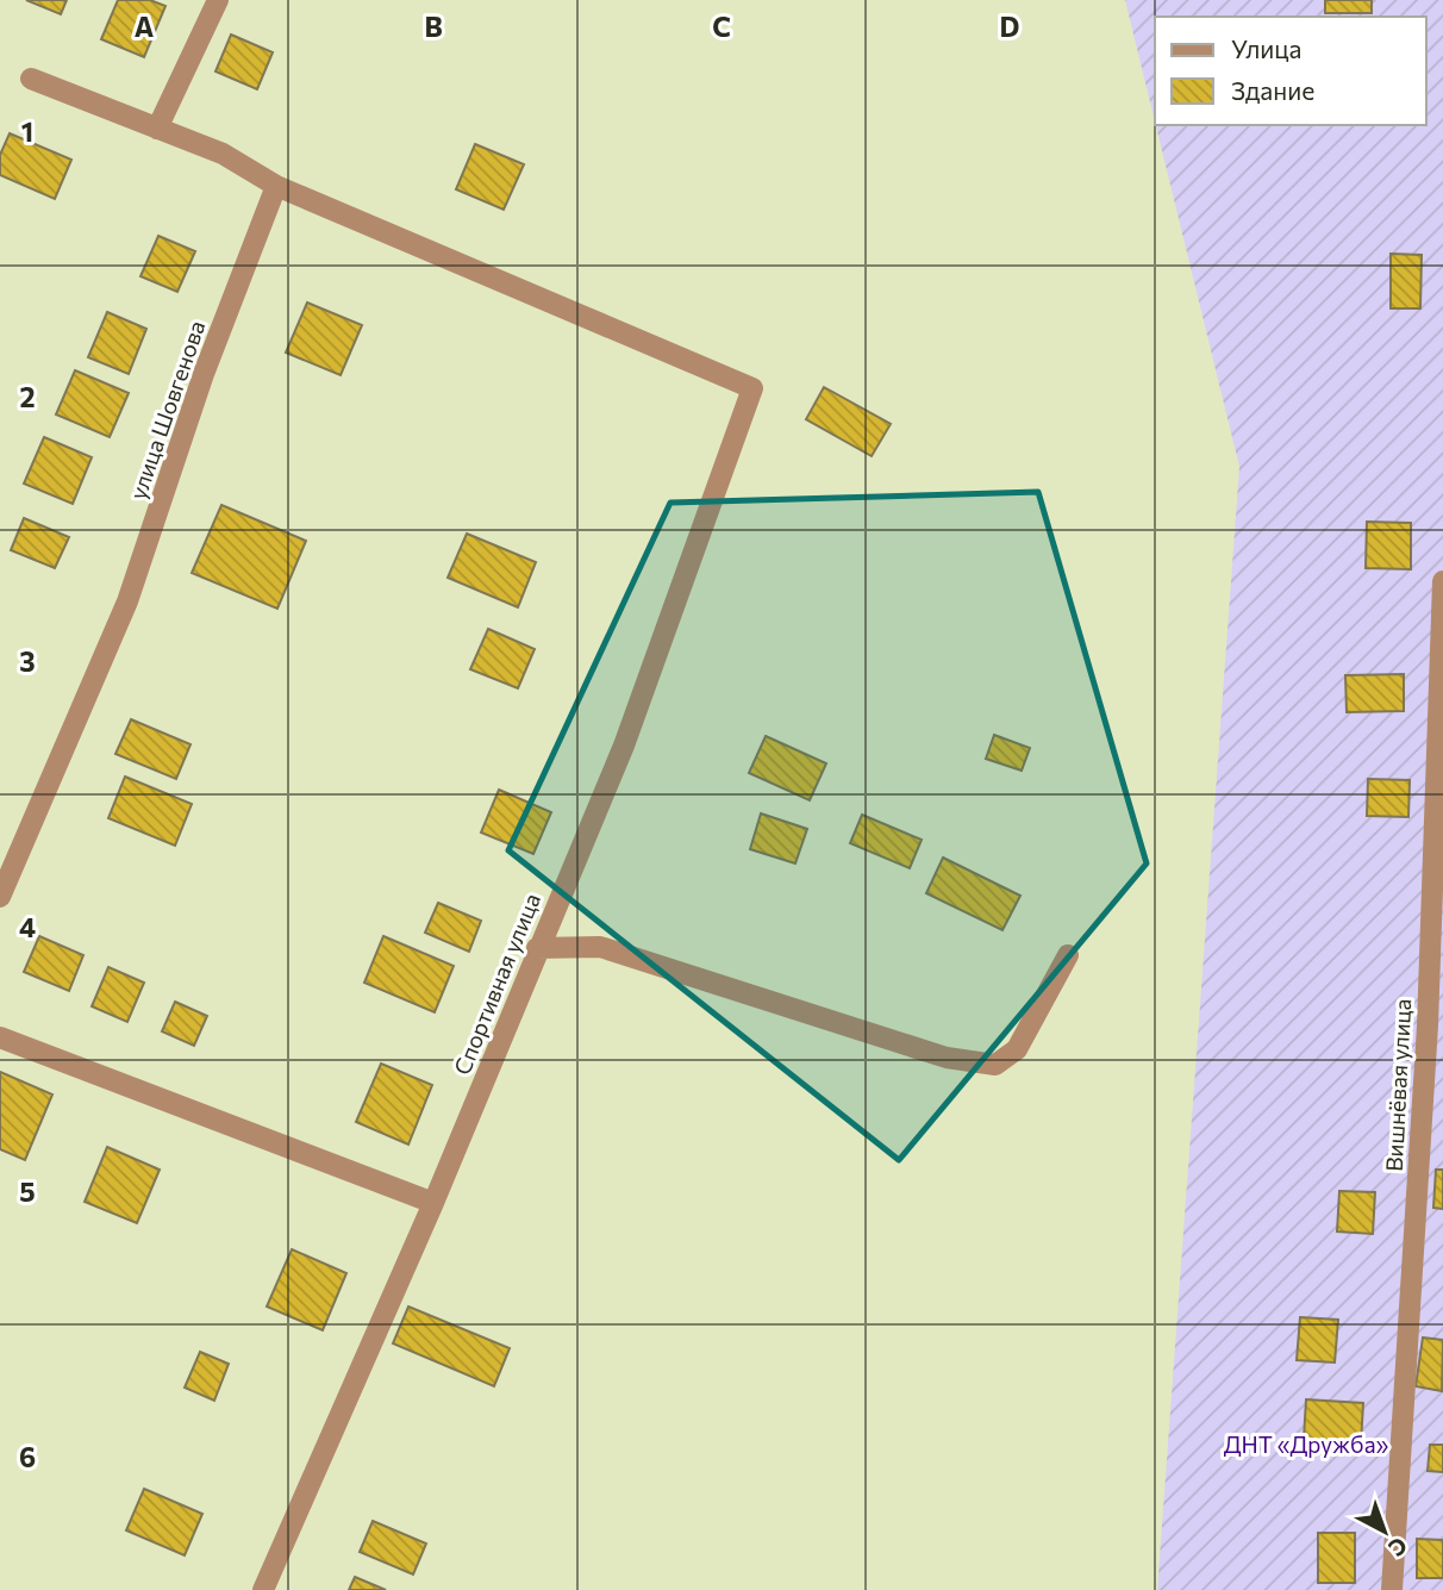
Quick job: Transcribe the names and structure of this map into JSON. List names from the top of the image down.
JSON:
{
  "streets": {
    "street": ["улица Шовгенова", "Спортивная улица", "Вишнёвая улица"]
  },
  "crossings": [
    ["улица Шовгенова", "Спортивная улица"]
  ],
  "parks": ["ДНТ «Дружба»"],
  "legend": ["Улица", "Здание"],
  "north": "bottom right",
  "grid": {
    "columns": [
      "A",
      "B",
      "C",
      "D"
    ],
    "rows": [
      "1",
      "2",
      "3",
      "4",
      "5",
      "6"
    ]
  }
}
